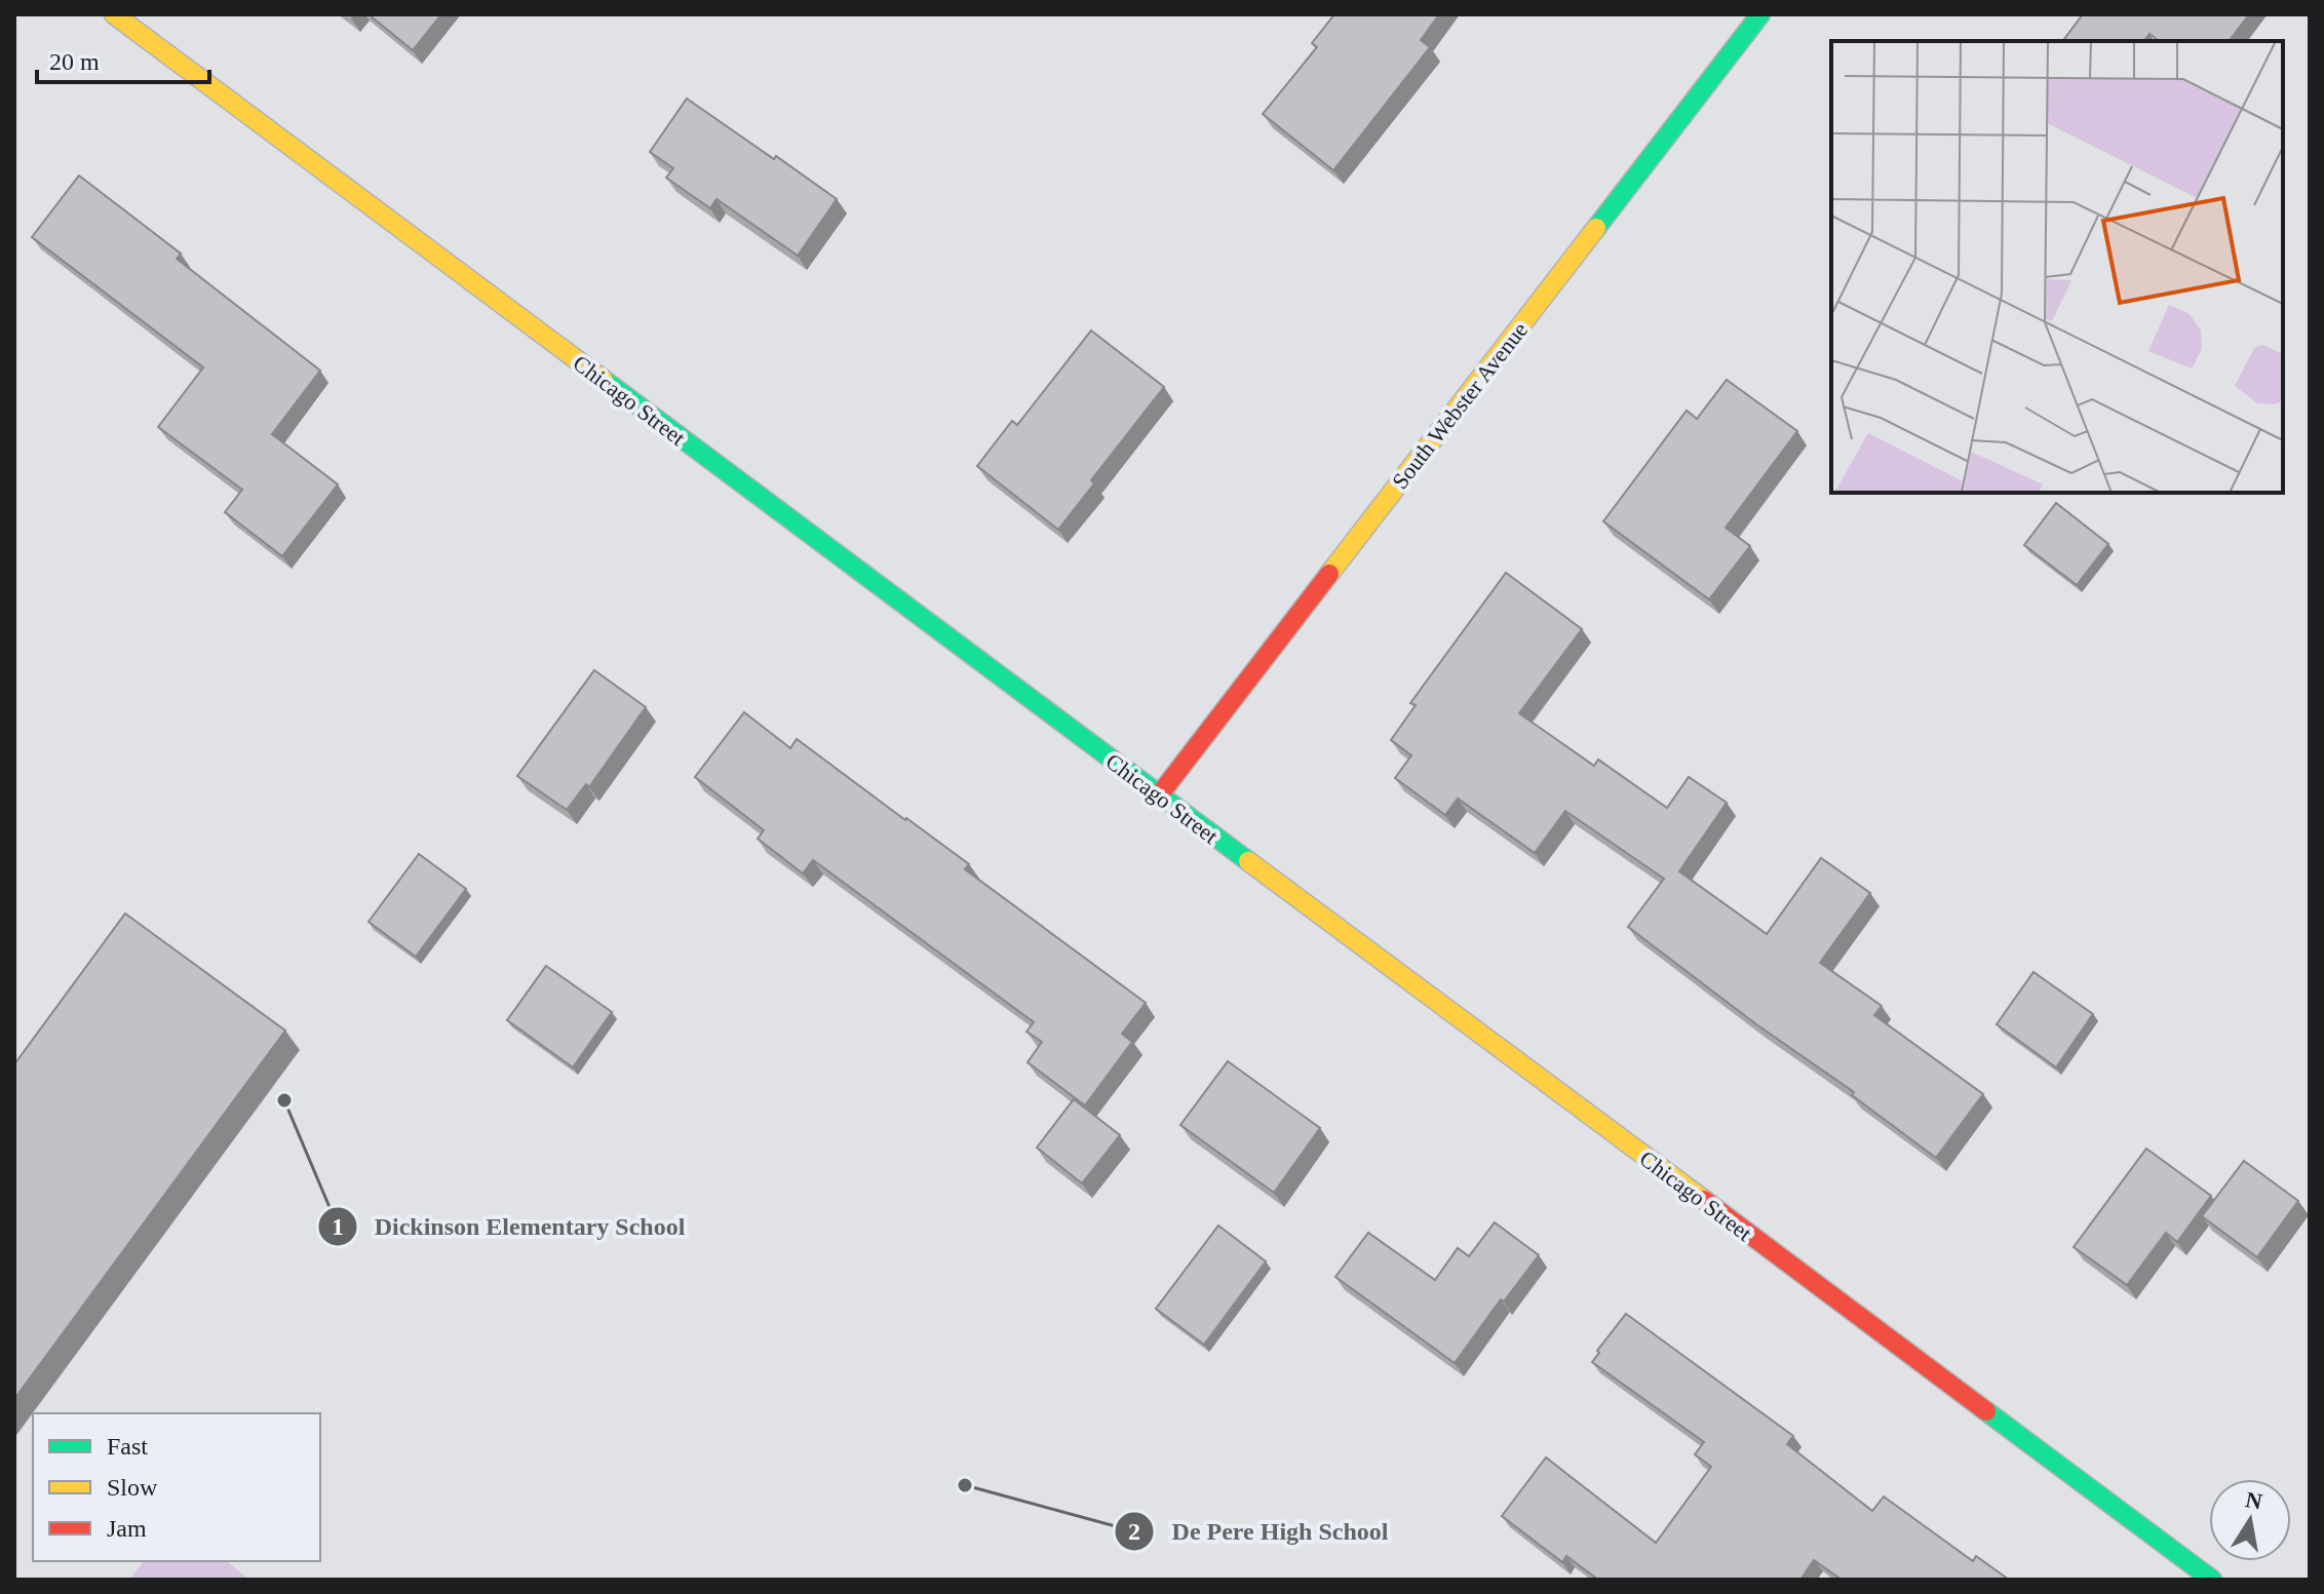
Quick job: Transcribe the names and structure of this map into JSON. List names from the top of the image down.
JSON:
{
  "streets": {
    "street": ["Chicago Street", "South Webster Avenue"]
  },
  "crossings": [
    ["Chicago Street", "South Webster Avenue"]
  ],
  "places": ["Dickinson Elementary School", "De Pere High School"],
  "legend": ["Fast", "Slow", "Jam"],
  "scale_bar": "20 m",
  "north": "top"
}
